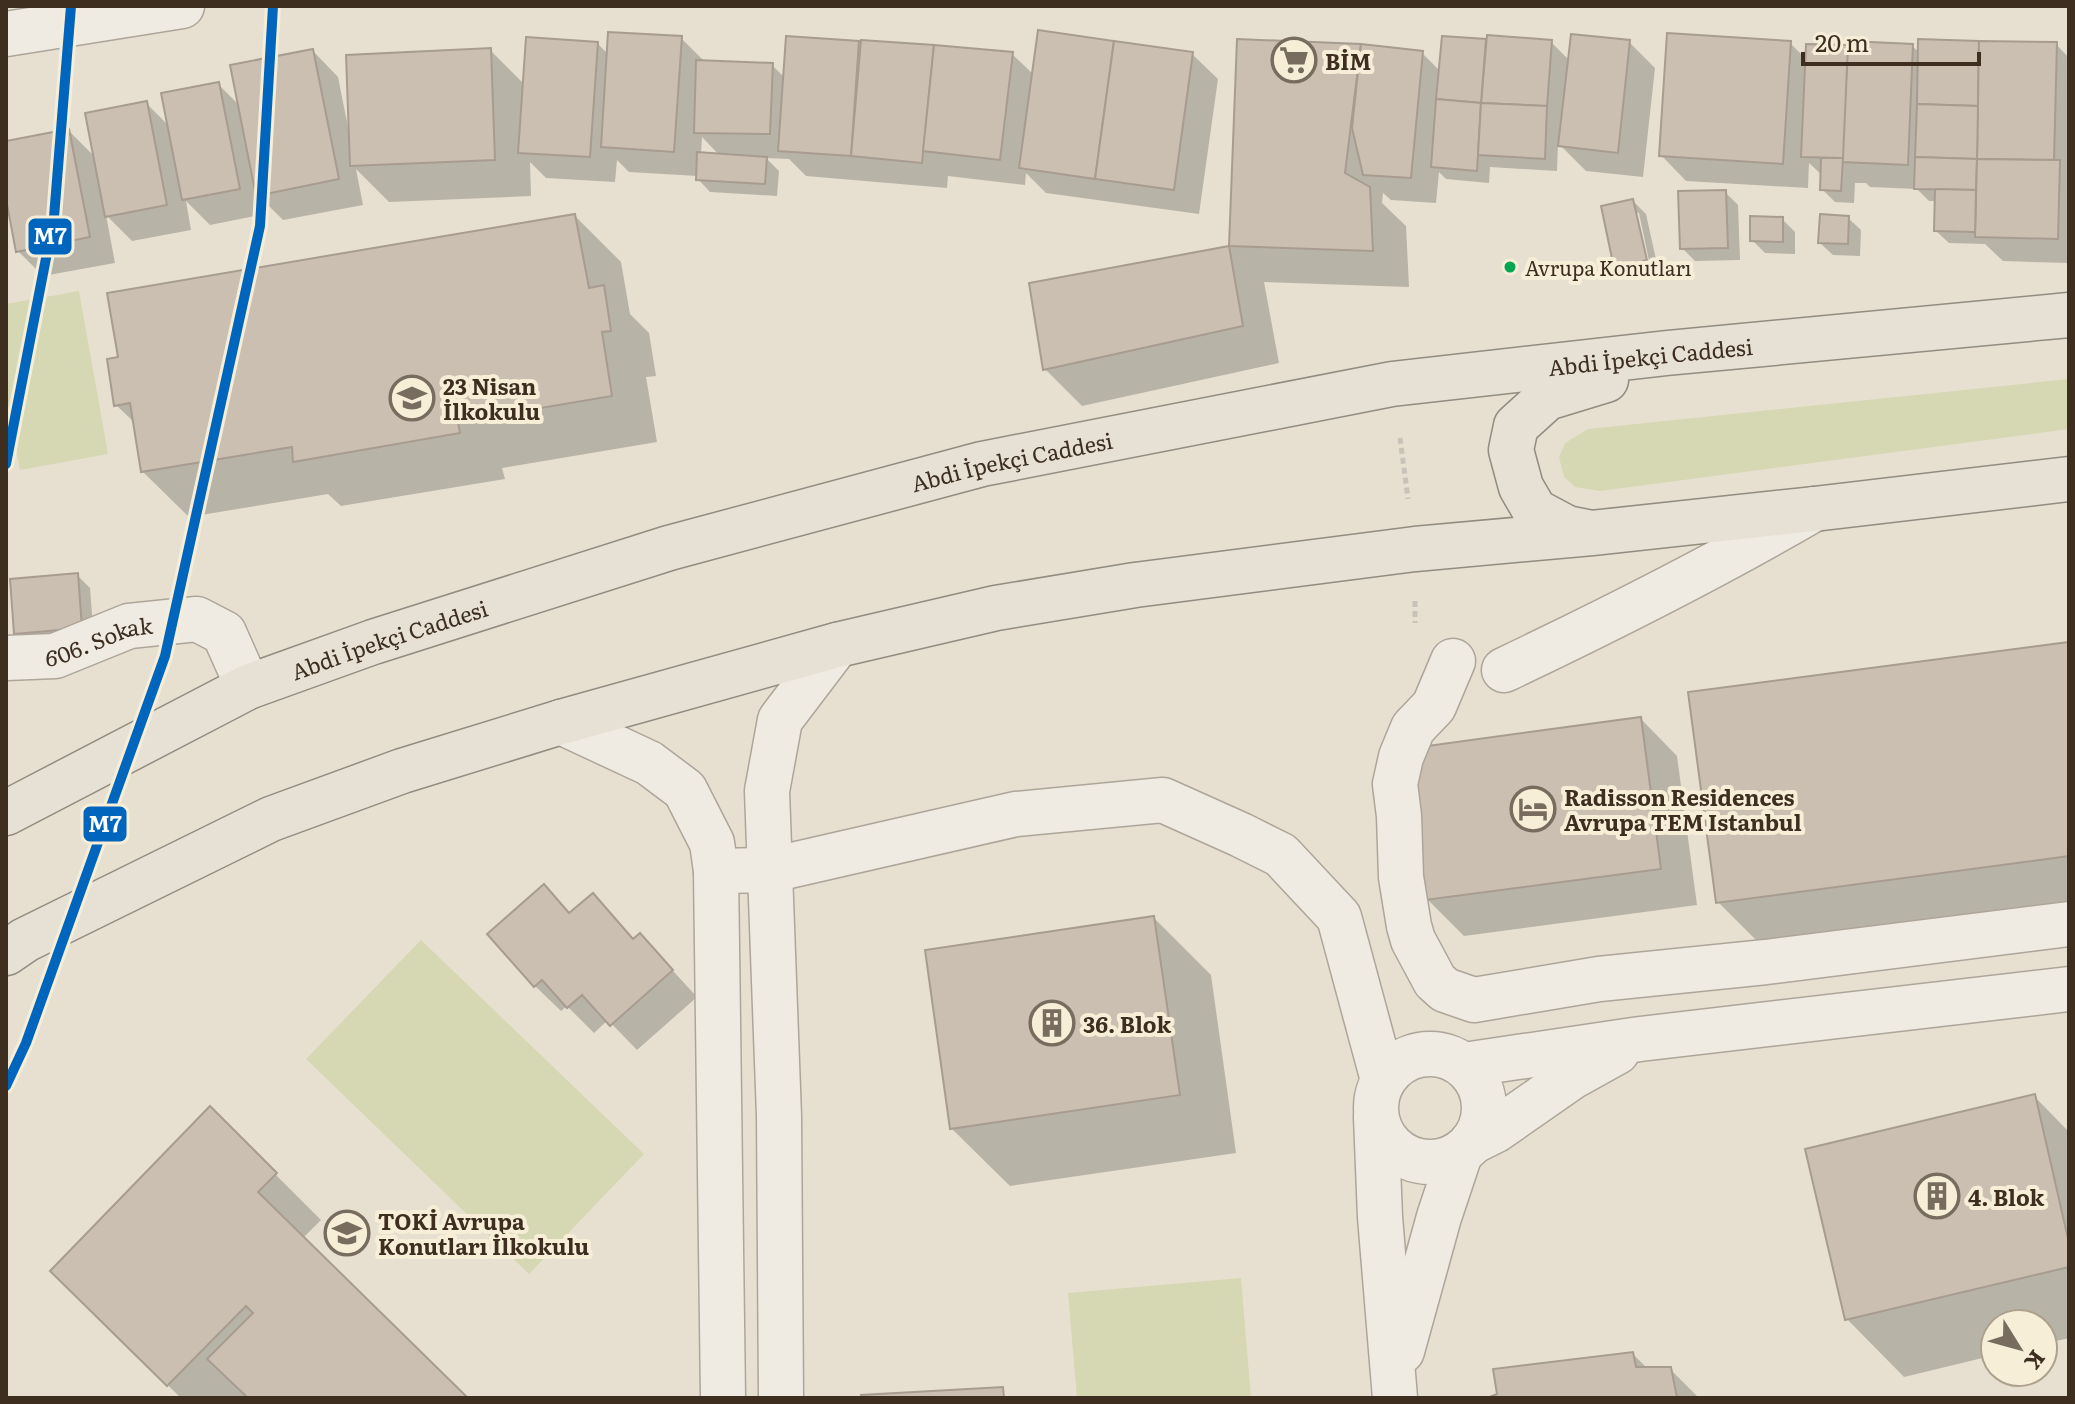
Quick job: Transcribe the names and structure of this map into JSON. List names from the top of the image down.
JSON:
{
  "streets": {
    "main road": ["Abdi İpekçi Caddesi"],
    "street": ["606. Sokak"]
  },
  "crossings": [
    ["Abdi İpekçi Caddesi", "606. Sokak"]
  ],
  "places": {
    "supermarket": ["BİM"],
    "other": ["Avrupa Konutları"],
    "school or university": ["23 Nisan İlkokulu", "TOKİ Avrupa Konutları İlkokulu"],
    "hotel": ["Radisson Residences Avrupa TEM Istanbul"],
    "building": ["36. Blok", "4. Blok"]
  },
  "lines": ["transit line M7"],
  "scale_bar": "20 m",
  "north": "bottom right"
}
